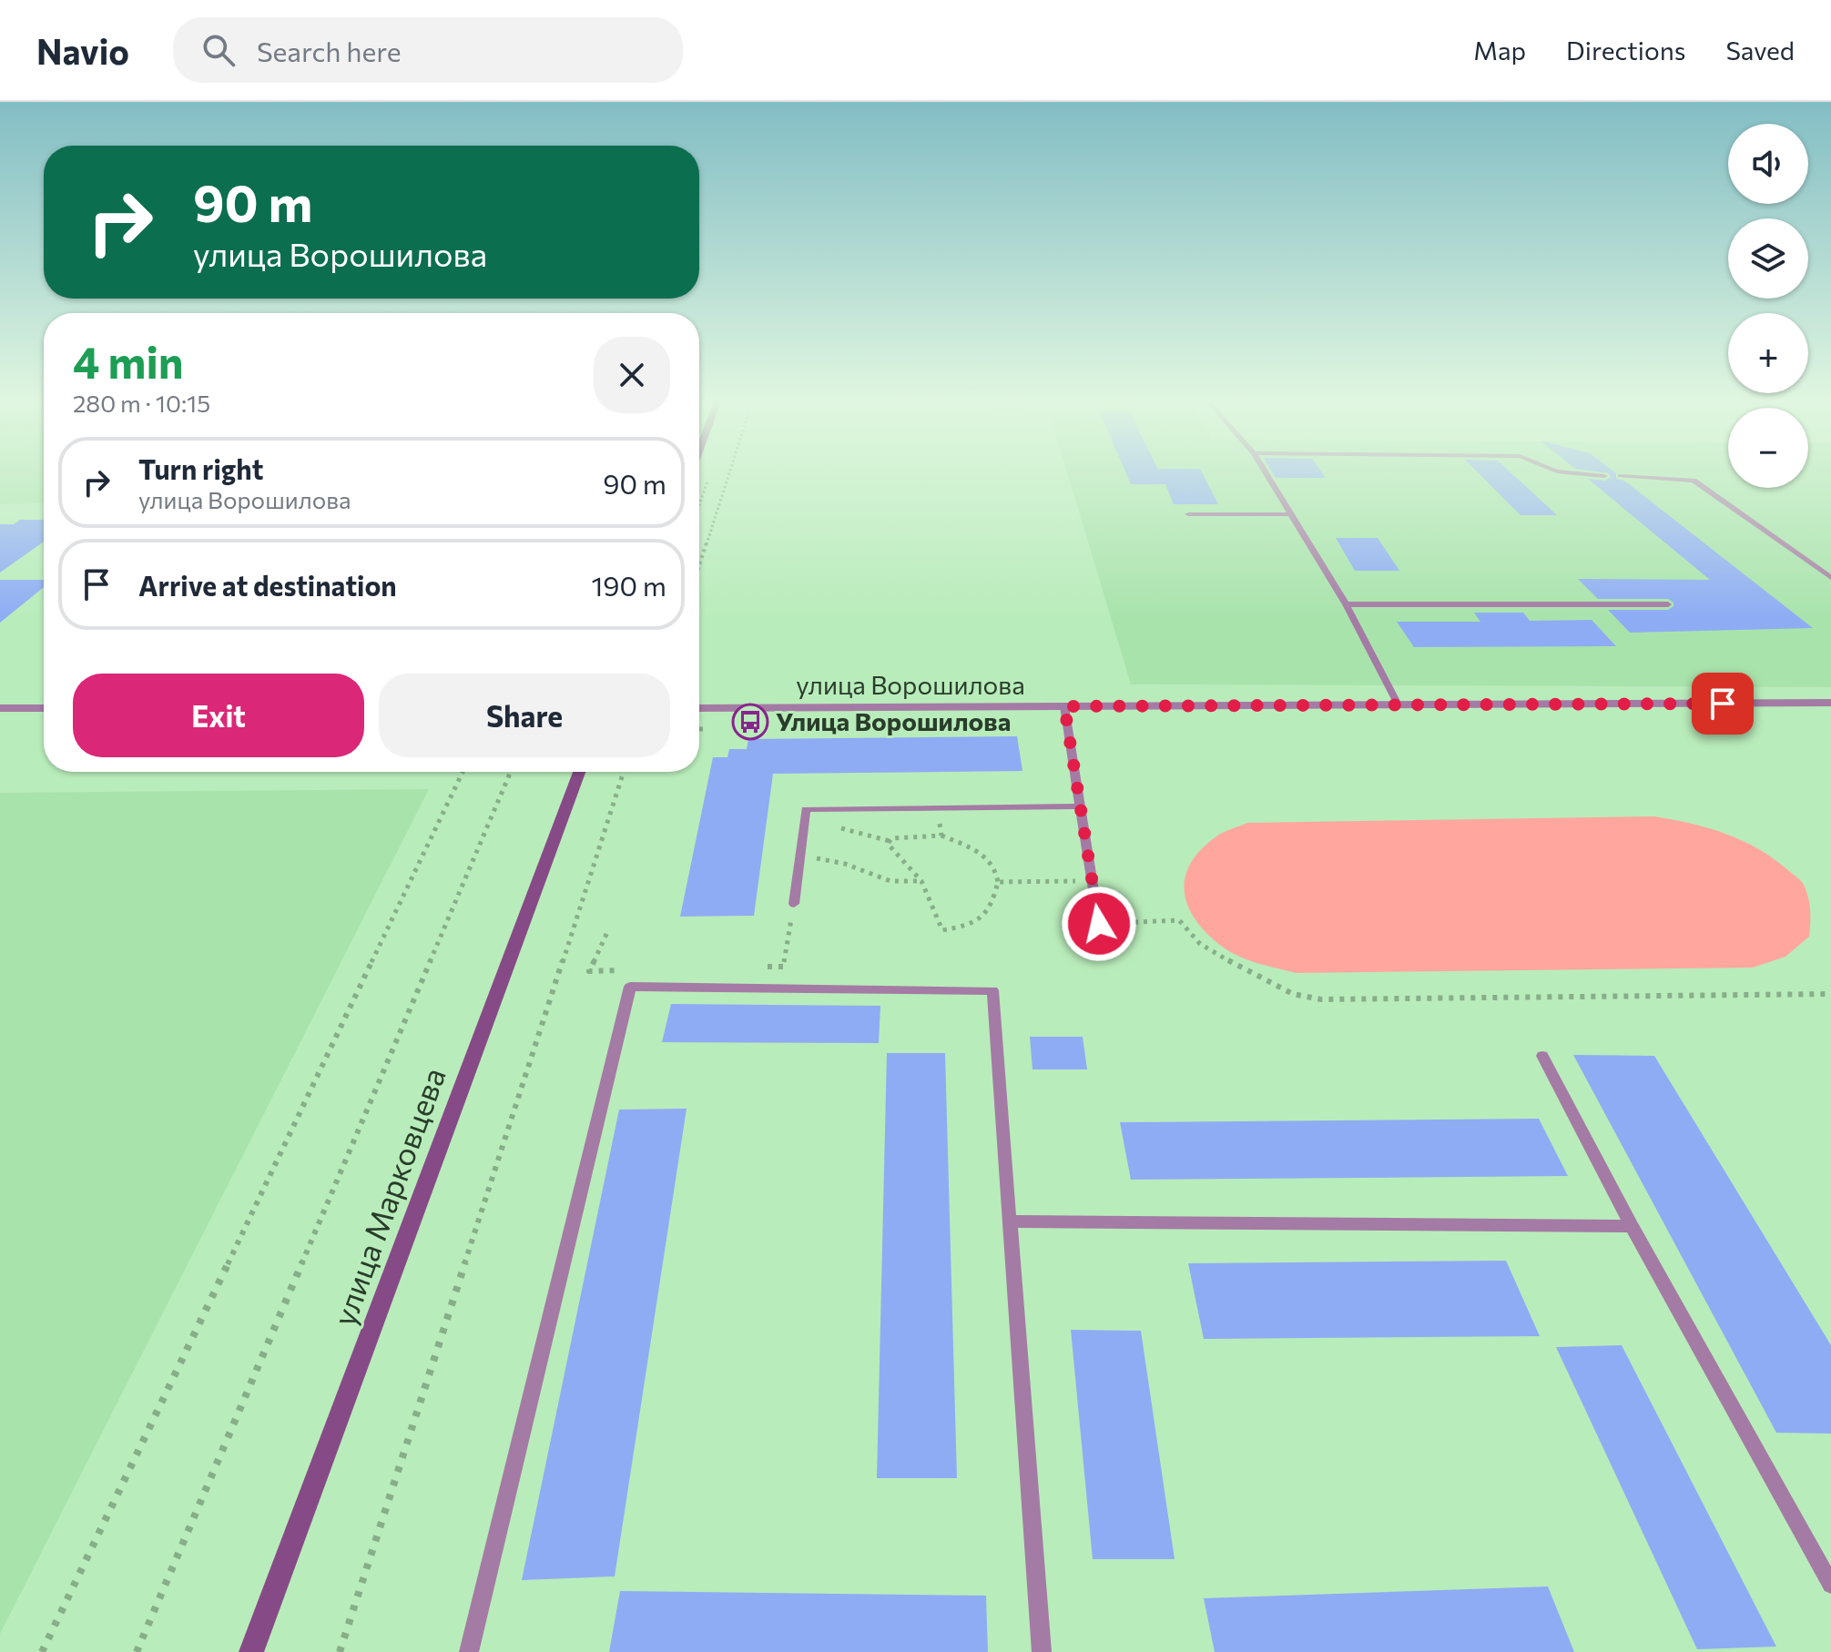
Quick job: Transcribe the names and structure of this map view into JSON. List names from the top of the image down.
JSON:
{
  "streets": {
    "main road": ["улица Марковцева"],
    "street": ["улица Ворошилова"]
  },
  "places": {
    "bus stop": ["Улица Ворошилова"]
  },
  "page": {
    "header": "Navio",
    "search": "Search here",
    "nav": ["Map", "Directions", "Saved"],
    "map_buttons": ["+", "−"],
    "turn": ["90 m", "улица Ворошилова"],
    "heading": ["4 min", "280 m · 10:15"],
    "list": [
      {
        "name": "Turn right",
        "note": "улица Ворошилова",
        "value": "90 m"
      },
      {
        "name": "Arrive at destination",
        "value": "190 m"
      }
    ],
    "buttons": ["Exit", "Share"]
  }
}
